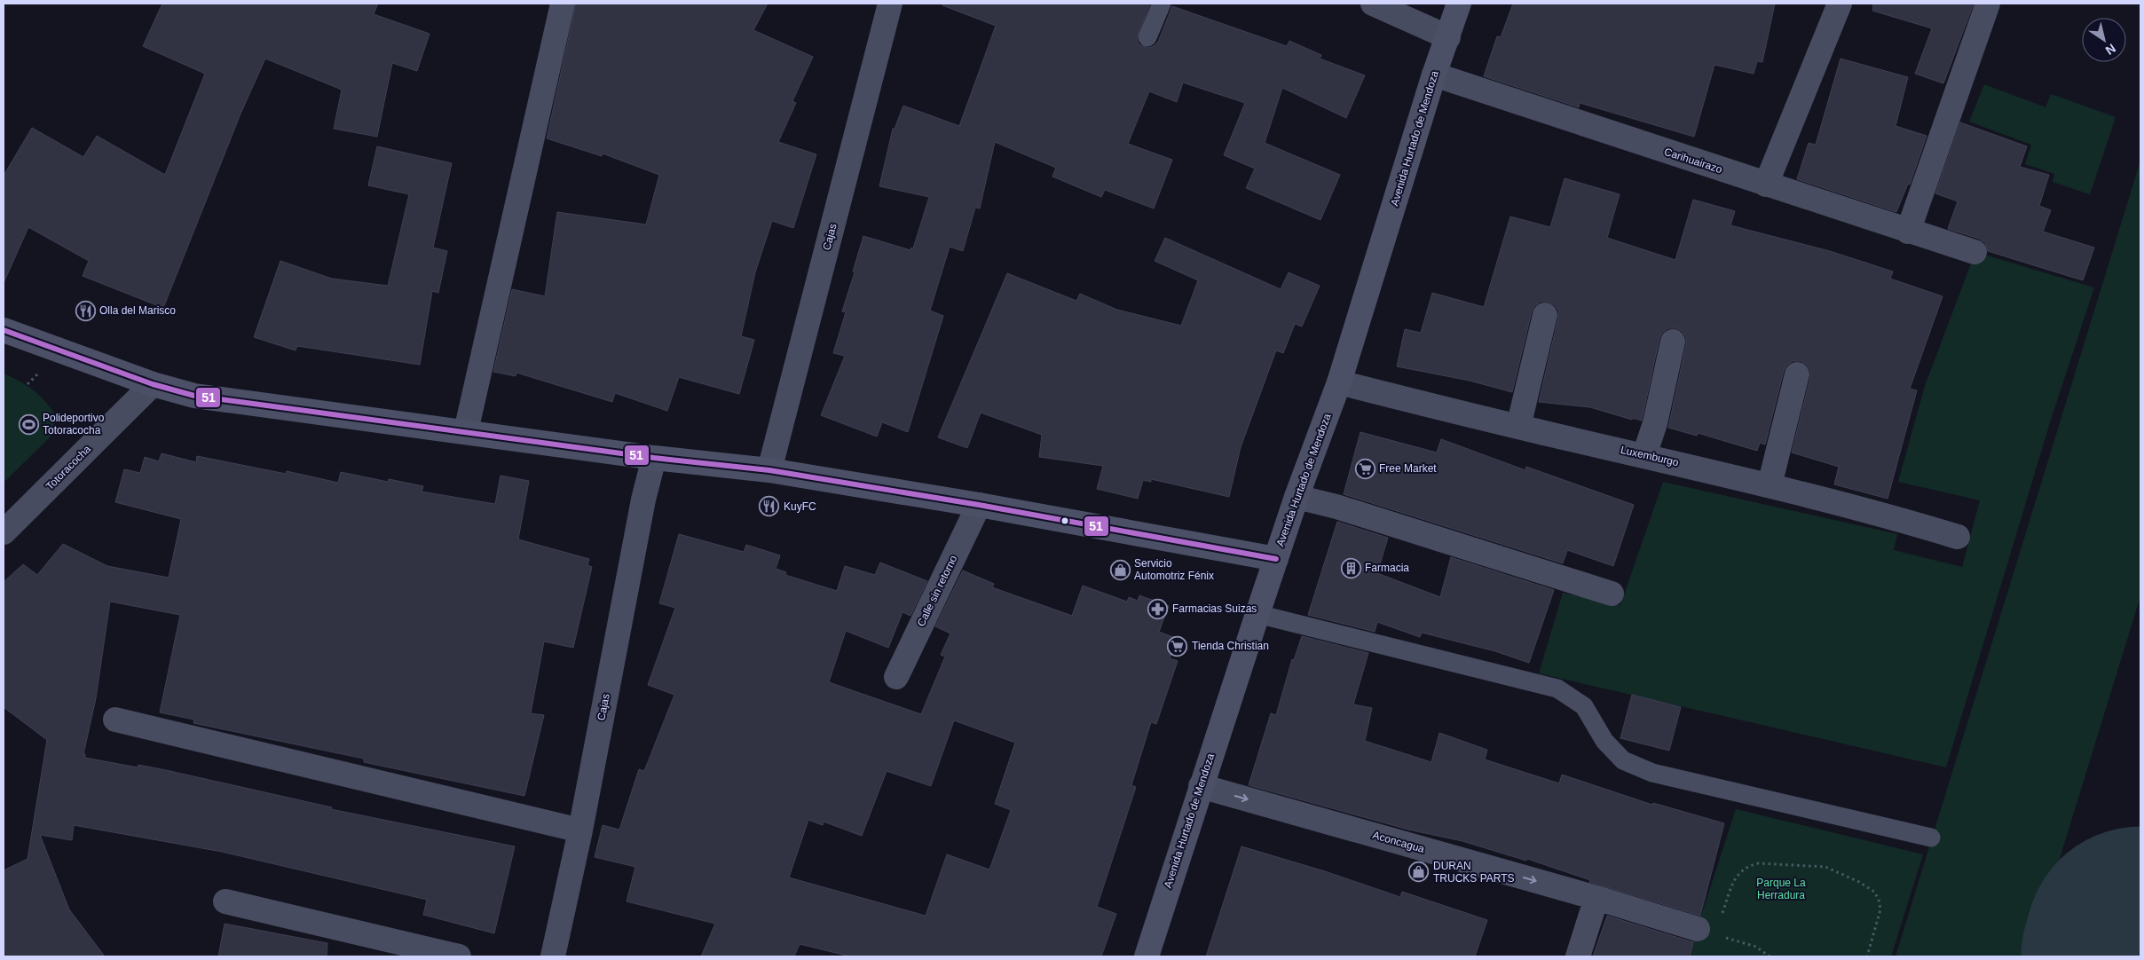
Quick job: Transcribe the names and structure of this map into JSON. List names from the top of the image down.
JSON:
{
  "streets": {
    "main road": ["Avenida Hurtado de Mendoza"],
    "street": [
      "Carihuairazo",
      "Cajas",
      "Luxemburgo",
      "Totoracocha",
      "Calle sin retorno",
      "Aconcagua"
    ]
  },
  "crossings": [
    ["Avenida Hurtado de Mendoza", "Carihuairazo"],
    ["Avenida Hurtado de Mendoza", "Luxemburgo"],
    ["Avenida Hurtado de Mendoza", "Aconcagua"]
  ],
  "one_way": ["Aconcagua"],
  "parks": ["Parque La Herradura"],
  "places": {
    "restaurant": ["Olla del Marisco", "KuyFC"],
    "sports": ["Polideportivo Totoracocha"],
    "supermarket": ["Free Market", "Tienda Christian"],
    "building": ["Farmacia"],
    "shop": ["Servicio Automotriz Fénix", "DURAN TRUCKS PARTS"],
    "pharmacy": ["Farmacias Suizas"]
  },
  "lines": ["transit line 51"],
  "north": "bottom right"
}
